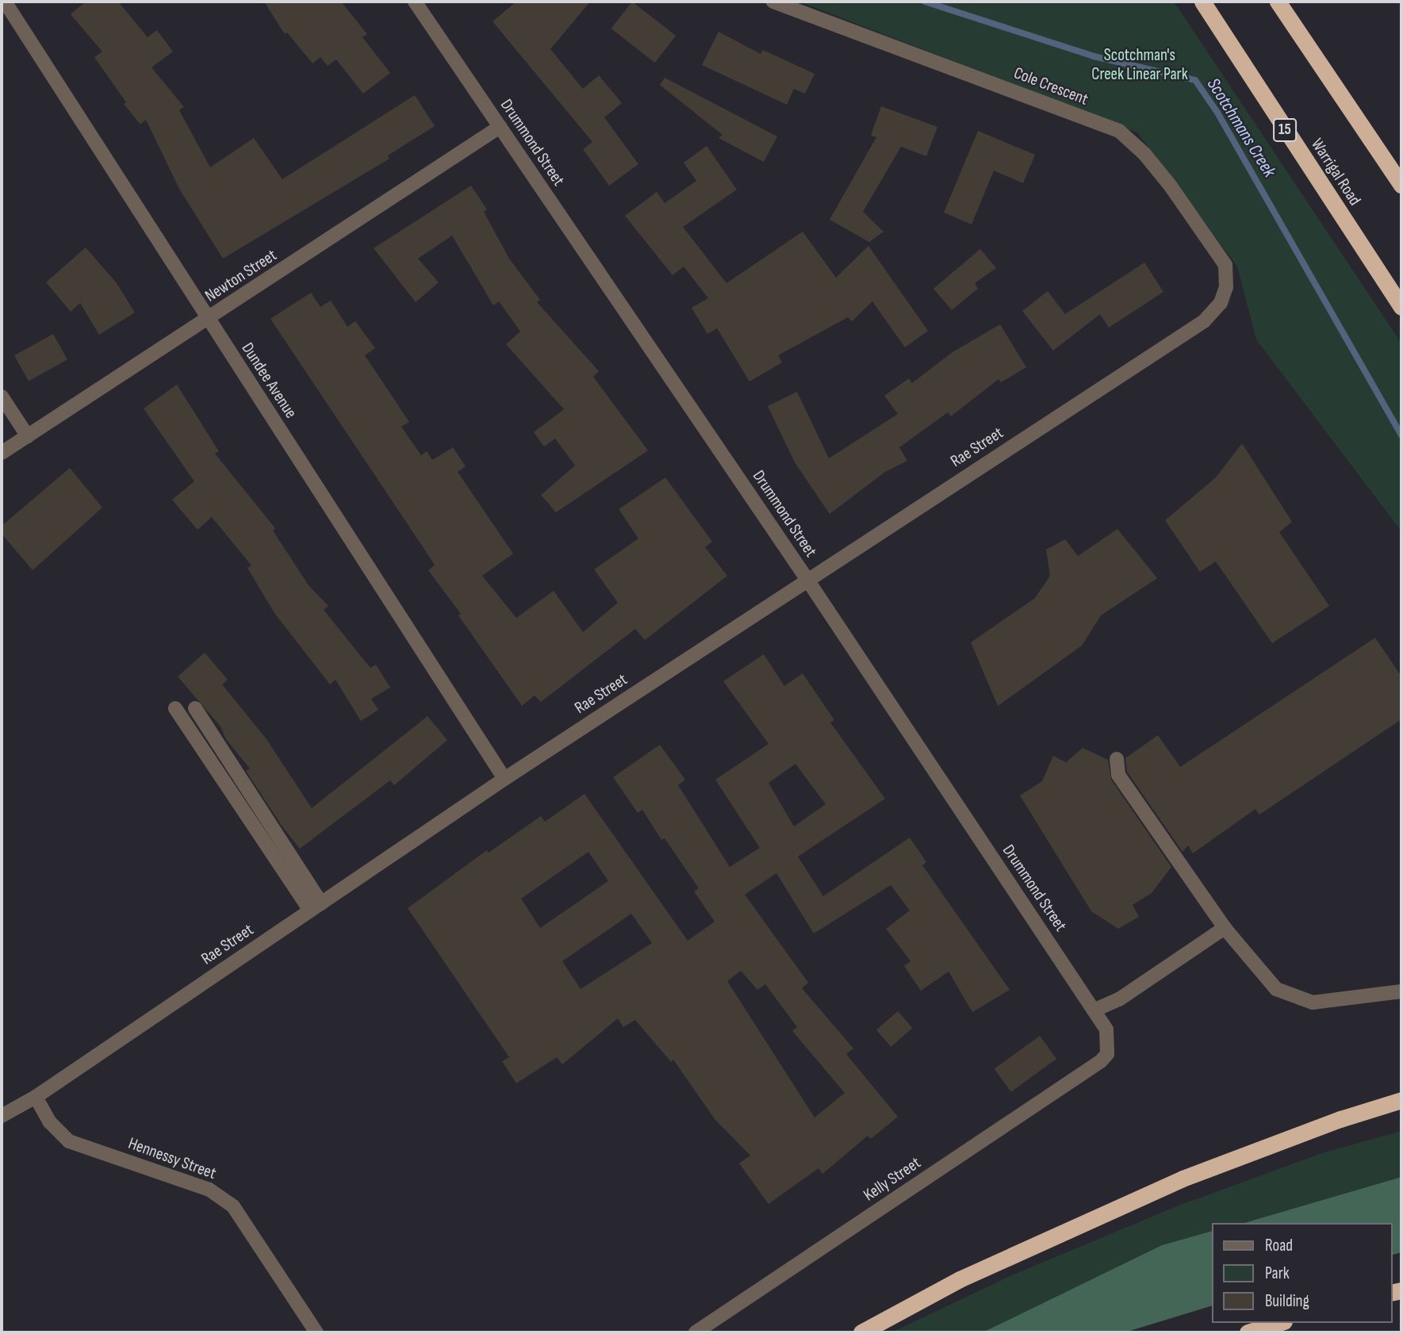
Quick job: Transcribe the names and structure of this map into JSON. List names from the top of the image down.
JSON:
{
  "streets": {
    "highway": ["15", "Warrigal Road"],
    "street": [
      "Cole Crescent",
      "Drummond Street",
      "Newton Street",
      "Dundee Avenue",
      "Rae Street",
      "Hennessy Street",
      "Kelly Street"
    ]
  },
  "crossings": [
    ["Cole Crescent", "Rae Street"],
    ["Drummond Street", "Newton Street"],
    ["Drummond Street", "Rae Street"],
    ["Drummond Street", "Kelly Street"],
    ["Newton Street", "Dundee Avenue"],
    ["Dundee Avenue", "Rae Street"],
    ["Rae Street", "Hennessy Street"]
  ],
  "water": ["Scotchmans Creek"],
  "parks": ["Scotchman's Creek Linear Park"],
  "legend": ["Road", "Park", "Building"]
}
